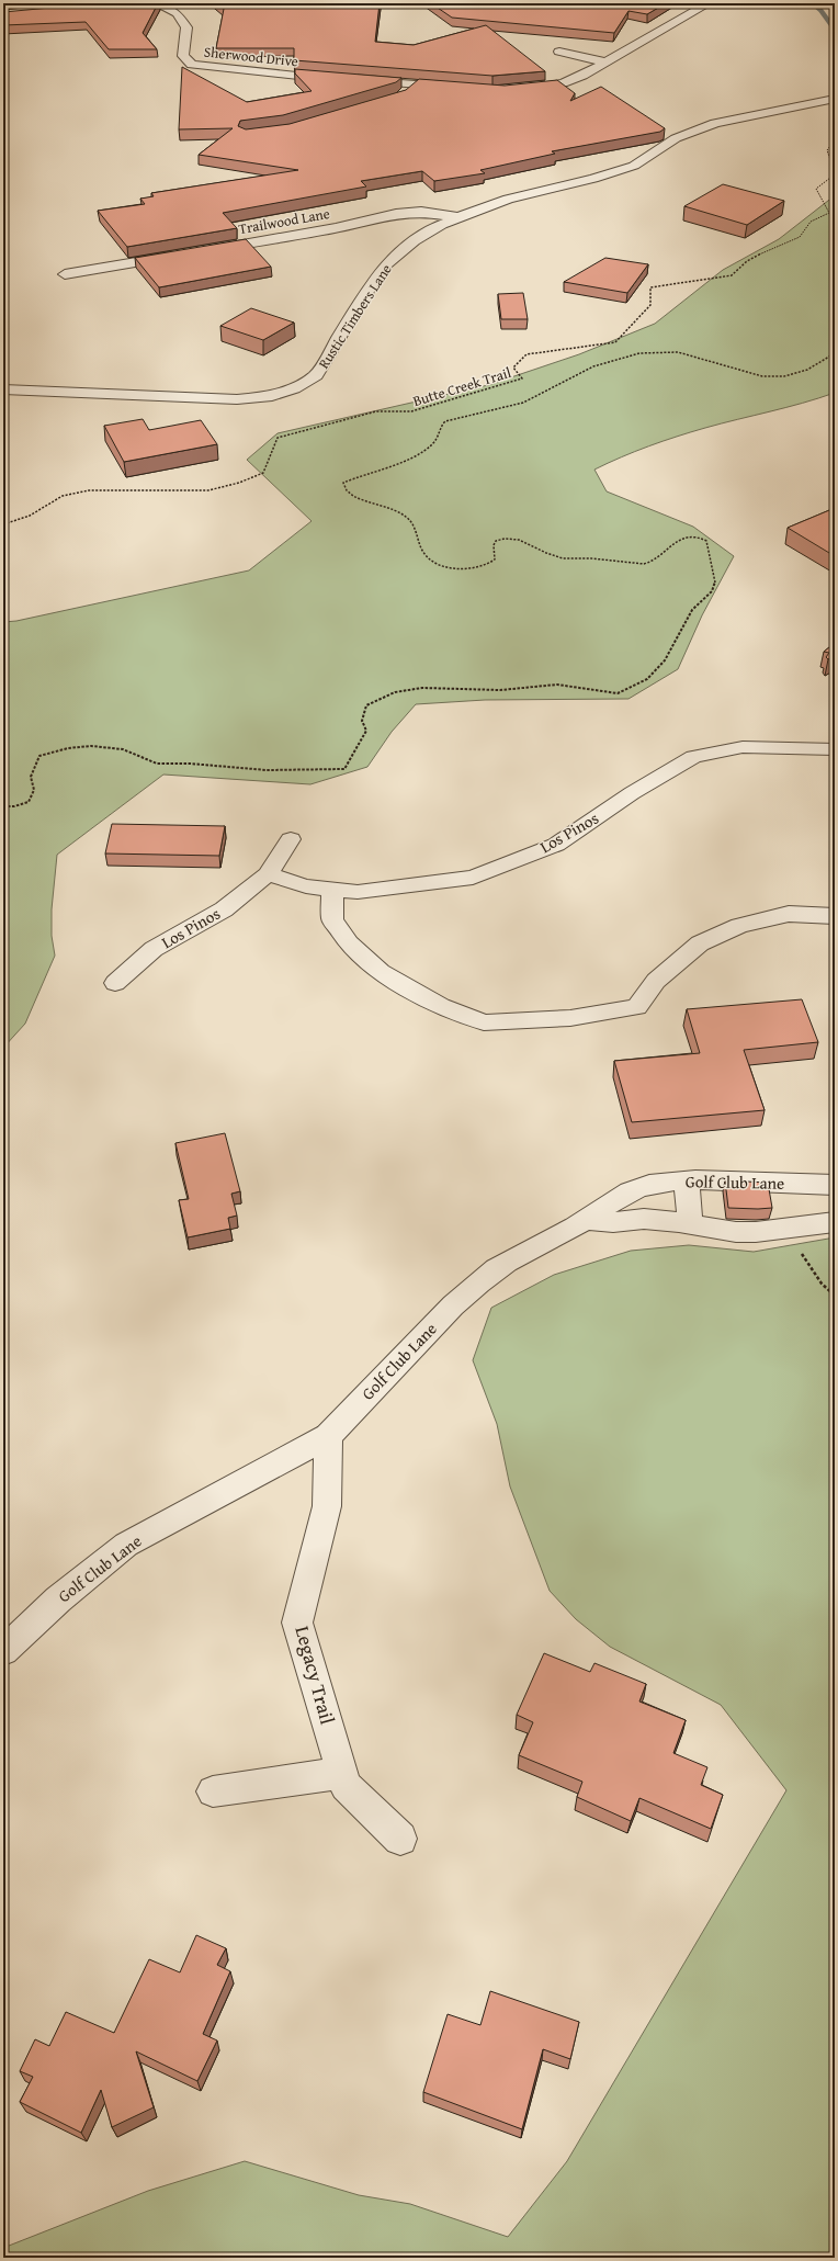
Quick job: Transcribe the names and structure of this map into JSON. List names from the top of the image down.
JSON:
{
  "streets": {
    "street": [
      "Sherwood Drive",
      "Trailwood Lane",
      "Rustic Timbers Lane",
      "Los Pinos",
      "Golf Club Lane",
      "Legacy Trail"
    ],
    "path": ["Butte Creek Trail"]
  },
  "crossings": [
    ["Trailwood Lane", "Rustic Timbers Lane"],
    ["Golf Club Lane", "Legacy Trail"]
  ]
}
